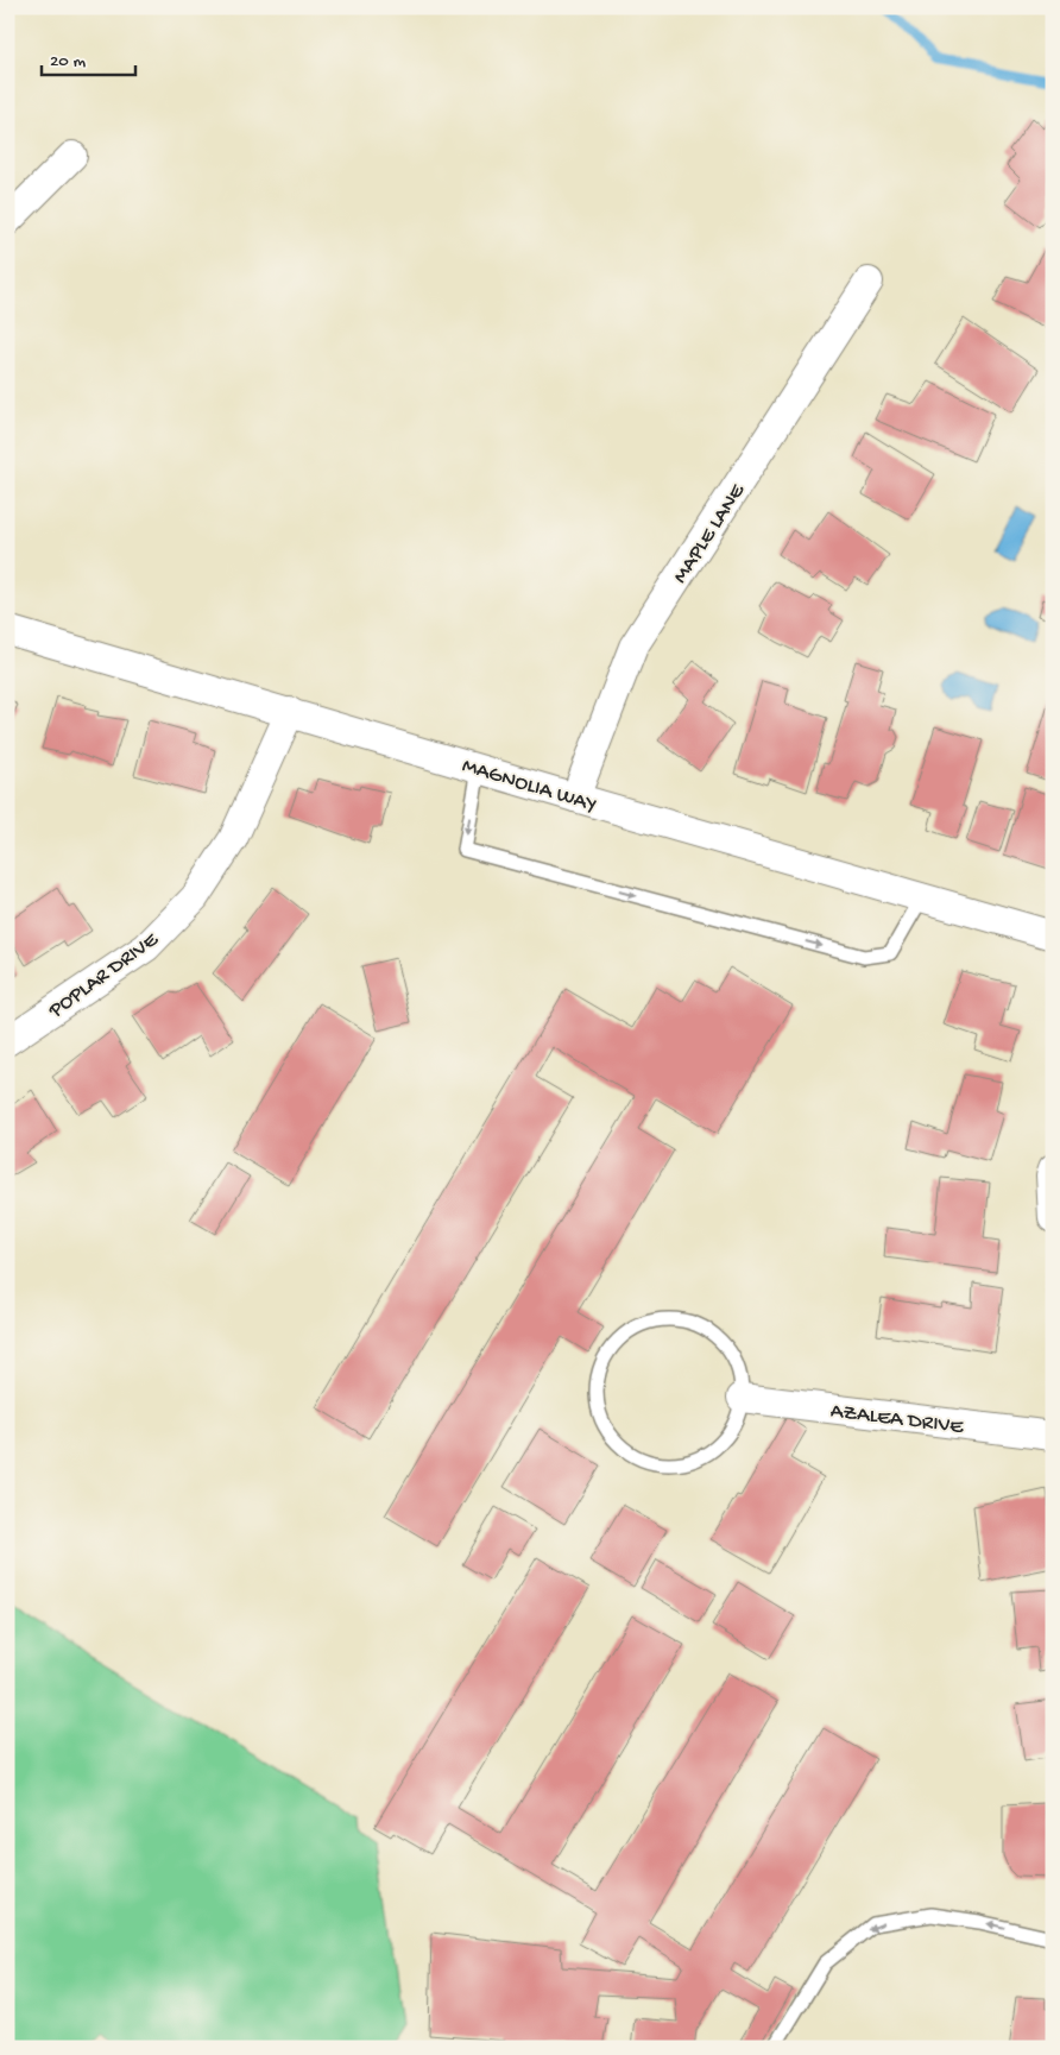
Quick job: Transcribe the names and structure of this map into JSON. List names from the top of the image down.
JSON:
{
  "streets": {
    "street": [
      "MAPLE LANE",
      "MAGNOLIA WAY",
      "POPLAR DRIVE",
      "AZALEA DRIVE"
    ]
  },
  "crossings": [
    ["MAPLE LANE", "MAGNOLIA WAY"],
    ["MAGNOLIA WAY", "POPLAR DRIVE"]
  ],
  "scale_bar": "20 m"
}
